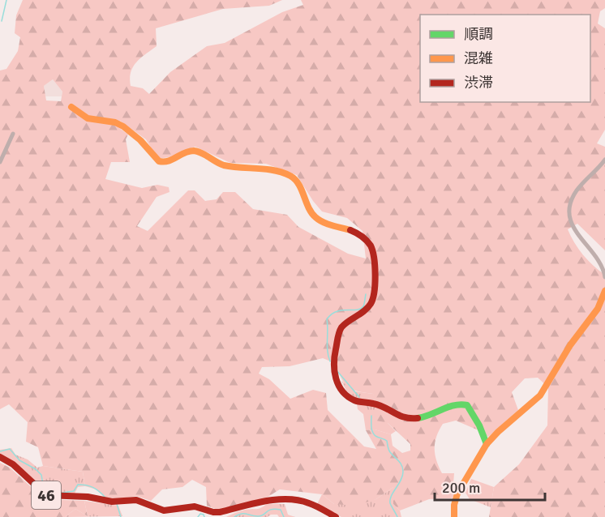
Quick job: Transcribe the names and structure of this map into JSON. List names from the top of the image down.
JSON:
{
  "streets": {
    "street": ["46"]
  },
  "legend": ["順調", "混雑", "渋滞"],
  "scale_bar": "200 m"
}
